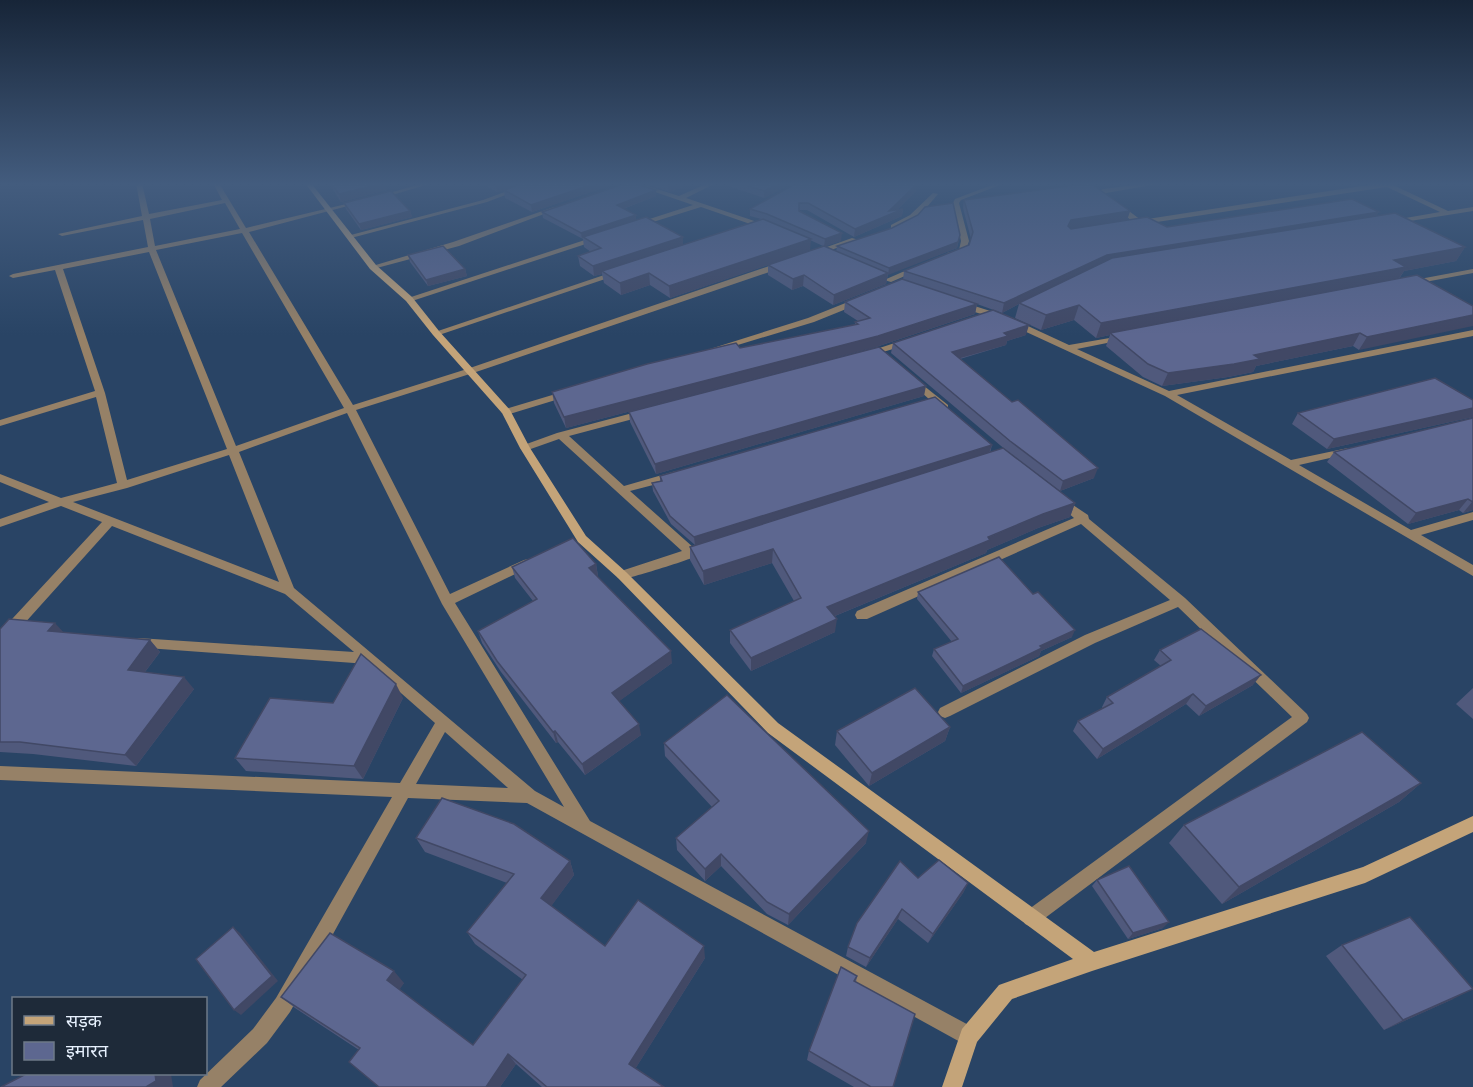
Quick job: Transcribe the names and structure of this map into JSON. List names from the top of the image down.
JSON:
{
  "legend": ["सड़क", "इमारत"]
}
